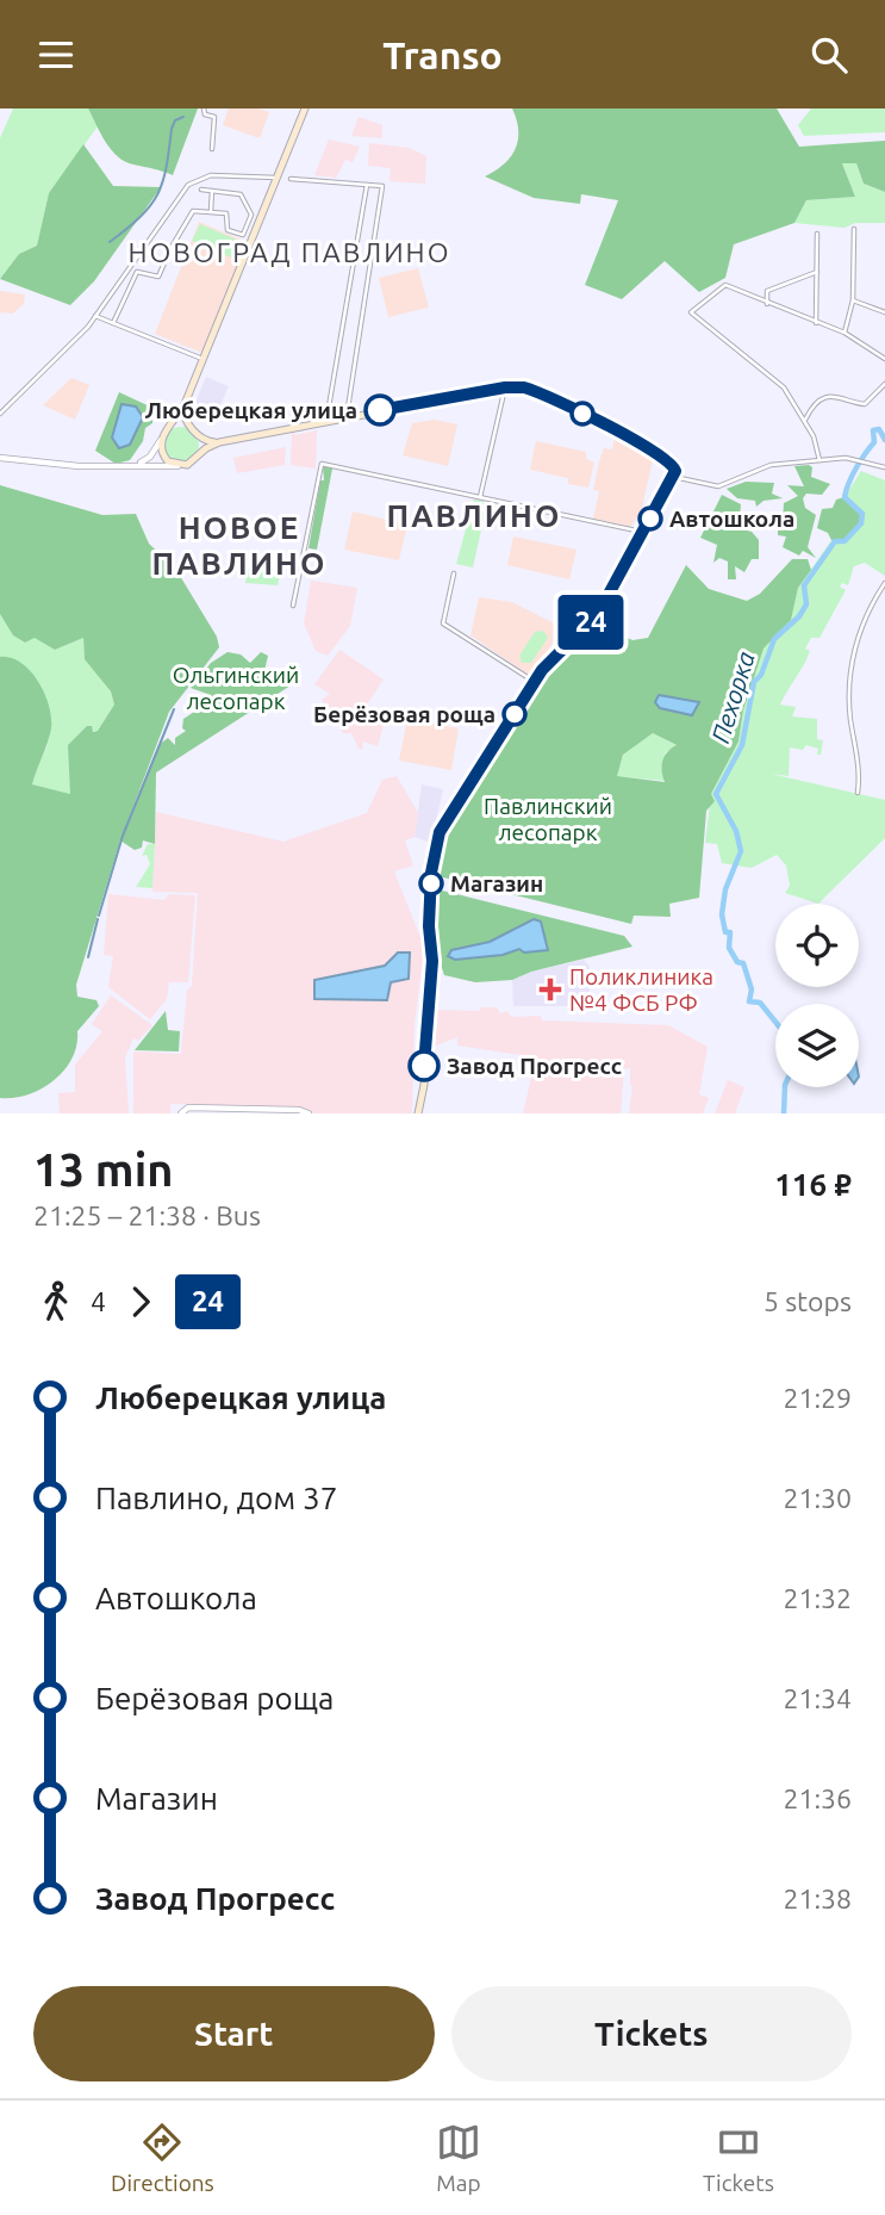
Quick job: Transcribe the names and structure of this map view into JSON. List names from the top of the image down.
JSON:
{
  "districts": ["НОВОГРАД ПАВЛИНО", "ПАВЛИНО", "НОВОЕ ПАВЛИНО"],
  "water": ["Пехорка"],
  "parks": ["Ольгинский лесопарк", "Павлинский лесопарк"],
  "places": {
    "other": [
      "Люберецкая улица",
      "Автошкола",
      "Берёзовая роща",
      "Магазин",
      "Завод Прогресс"
    ],
    "health": ["Поликлиника №4 ФСБ РФ"]
  },
  "lines": ["bus line 24"],
  "page": {
    "header": "Transo",
    "on_map": "24",
    "heading": ["13 min", "21:25 – 21:38 · Bus", "116 ₽"],
    "legs": ["4", "24", "5 stops"],
    "list": [
      {
        "name": "Люберецкая улица",
        "value": "21:29"
      },
      {
        "name": "Павлино, дом 37",
        "value": "21:30"
      },
      {
        "name": "Автошкола",
        "value": "21:32"
      },
      {
        "name": "Берёзовая роща",
        "value": "21:34"
      },
      {
        "name": "Магазин",
        "value": "21:36"
      },
      {
        "name": "Завод Прогресс",
        "value": "21:38"
      }
    ],
    "buttons": ["Start", "Tickets"],
    "tabs": ["Directions", "Map", "Tickets"]
  }
}
